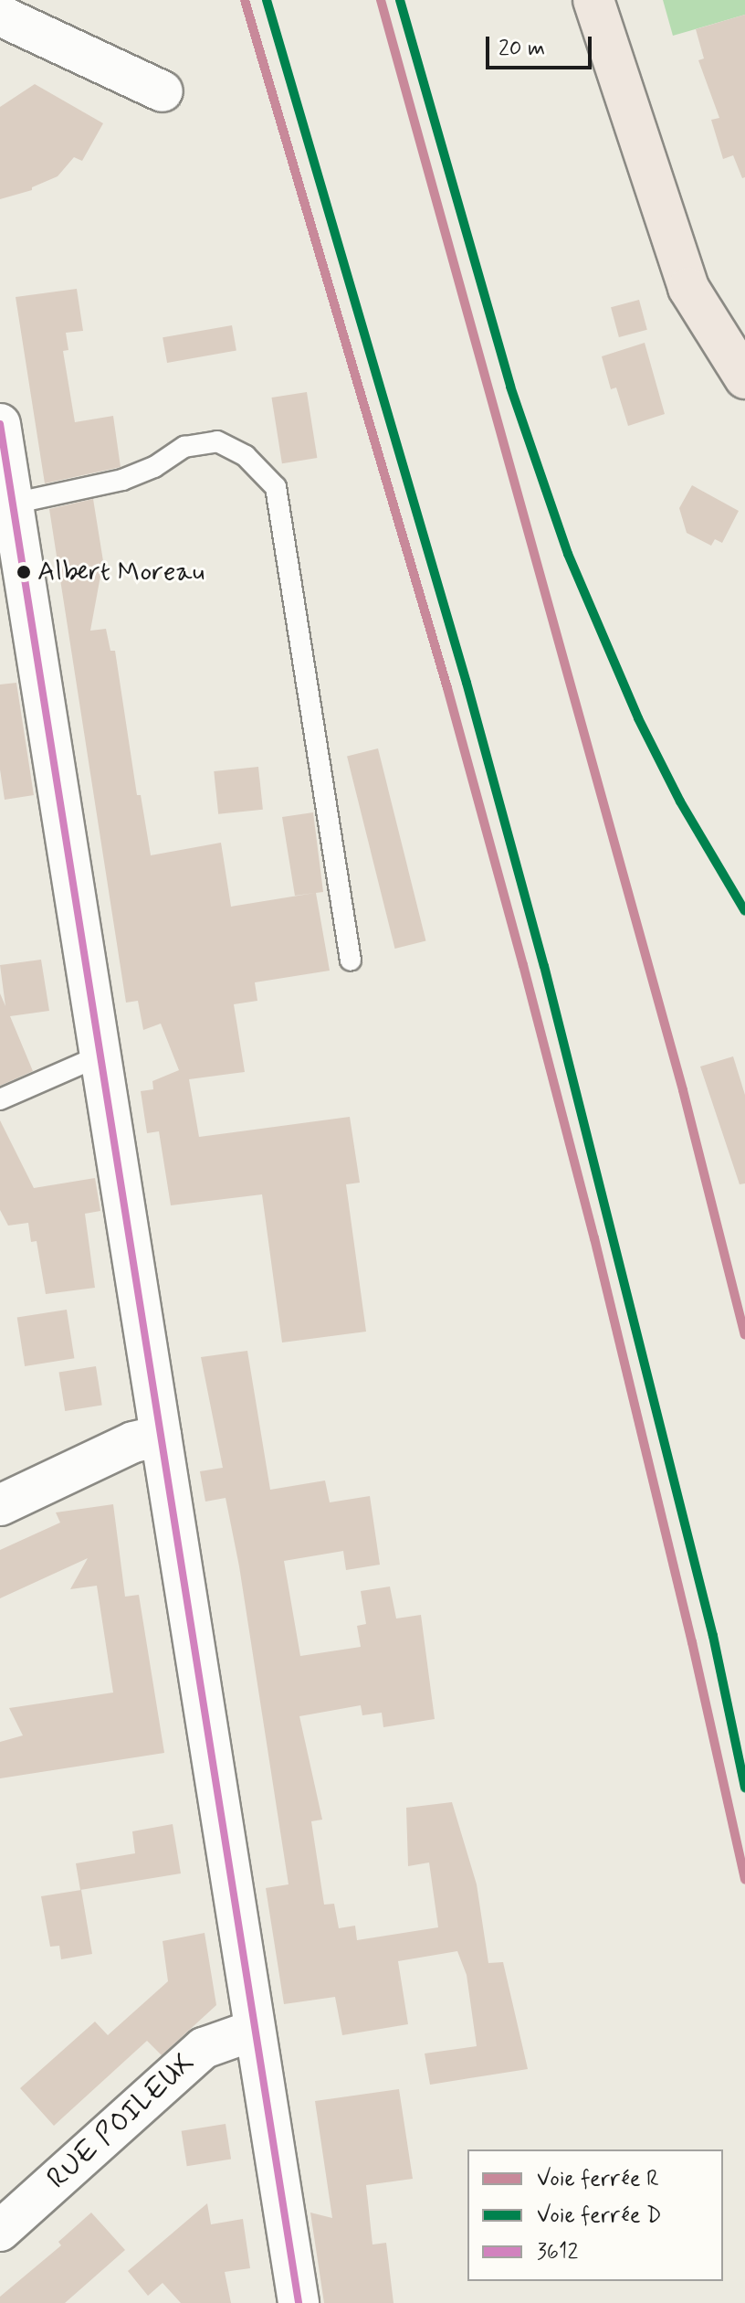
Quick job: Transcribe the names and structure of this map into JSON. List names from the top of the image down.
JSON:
{
  "streets": {
    "street": ["RUE POILEUX"]
  },
  "places": ["Albert Moreau"],
  "lines": ["rail line R", "rail line D", "transit line 3612"],
  "legend": ["Voie ferrée R", "Voie ferrée D", "3612"],
  "scale_bar": "20 m"
}
